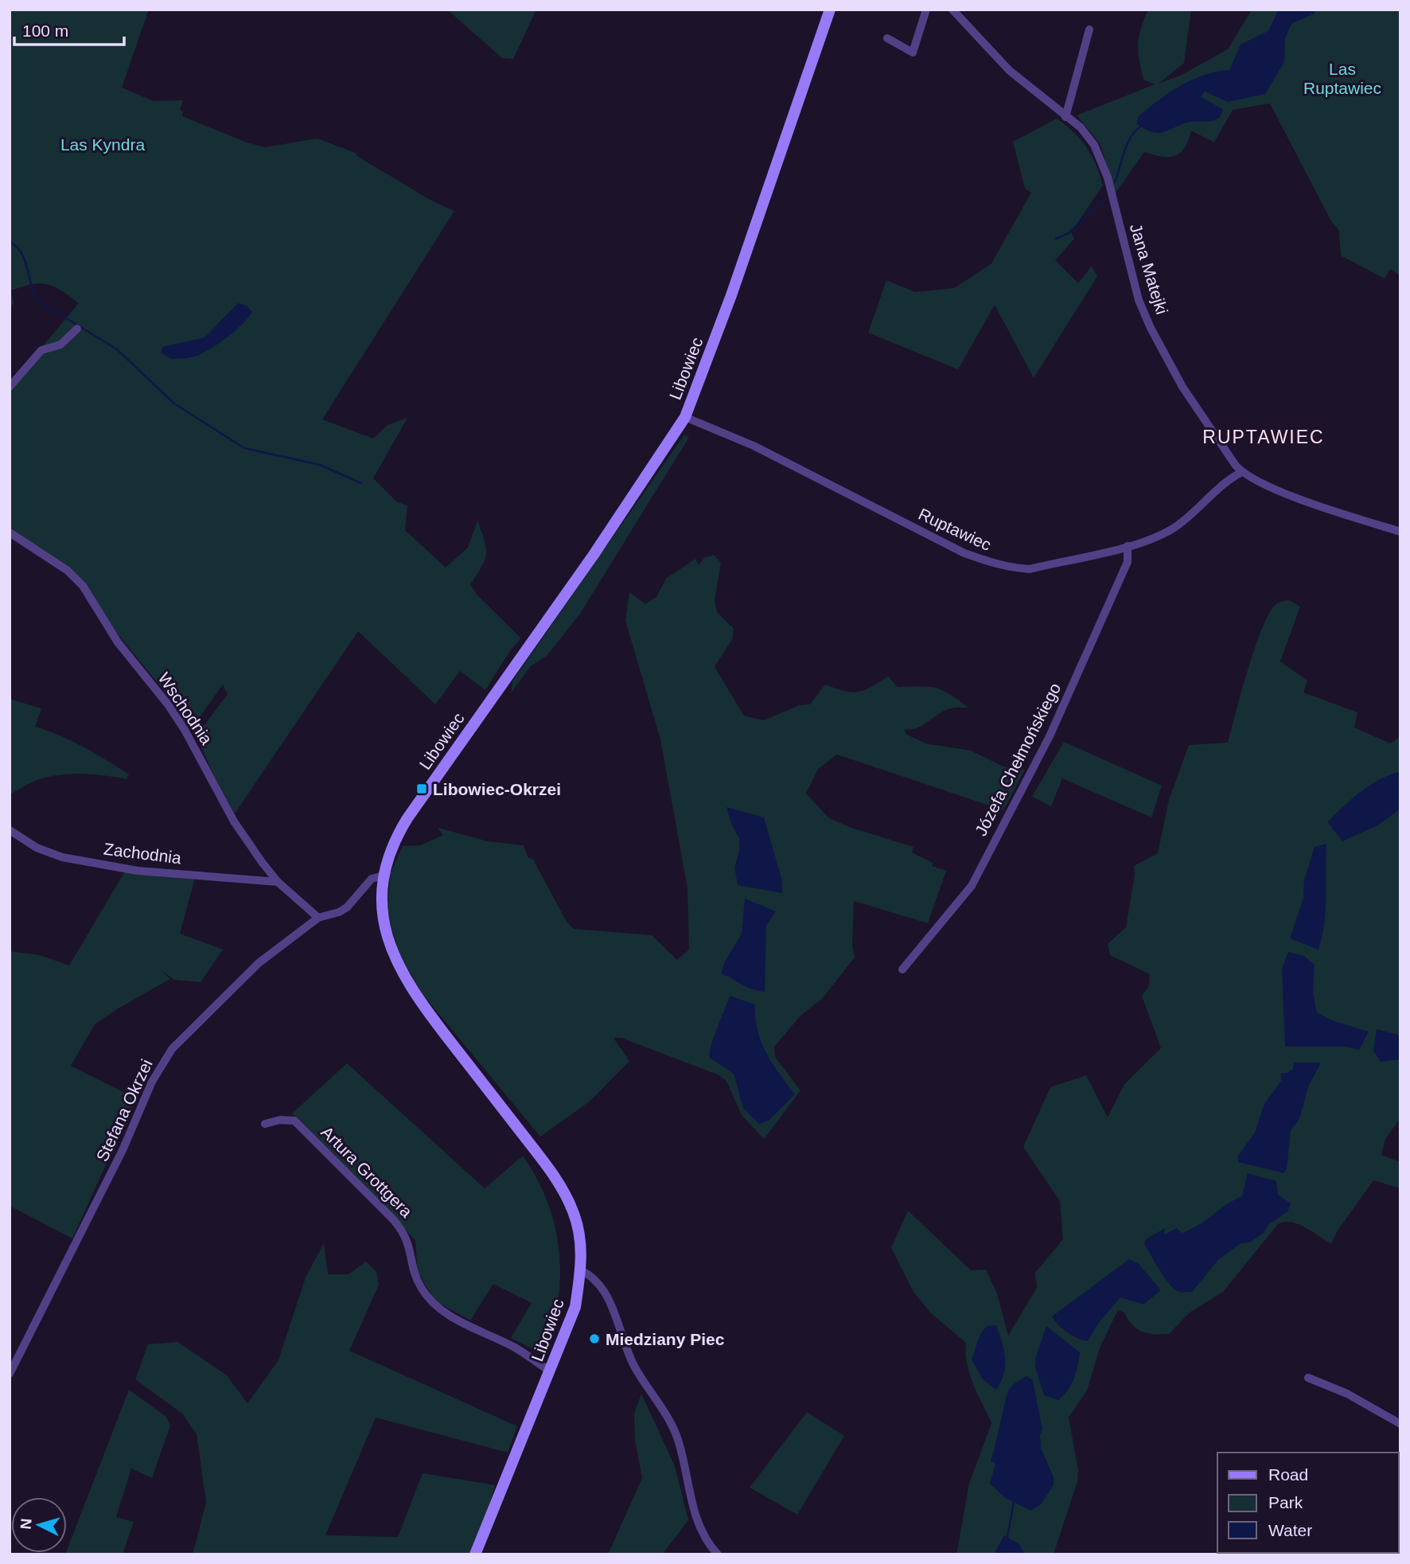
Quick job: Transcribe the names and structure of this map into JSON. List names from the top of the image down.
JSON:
{
  "streets": {
    "street": [
      "Jana Matejki",
      "Libowiec",
      "Ruptawiec",
      "Wschodnia",
      "Józefa Chełmońskiego",
      "Zachodnia",
      "Stefana Okrzei",
      "Artura Grottgera"
    ]
  },
  "crossings": [
    ["Jana Matejki", "Ruptawiec"],
    ["Libowiec", "Ruptawiec"],
    ["Libowiec", "Stefana Okrzei"],
    ["Libowiec", "Artura Grottgera"],
    ["Ruptawiec", "Józefa Chełmońskiego"],
    ["Wschodnia", "Zachodnia"],
    ["Wschodnia", "Stefana Okrzei"]
  ],
  "districts": ["RUPTAWIEC"],
  "parks": ["Las Ruptawiec", "Las Kyndra"],
  "places": {
    "transit": ["Libowiec-Okrzei"],
    "other": ["Miedziany Piec"]
  },
  "legend": ["Road", "Park", "Water"],
  "scale_bar": "100 m",
  "north": "left"
}
